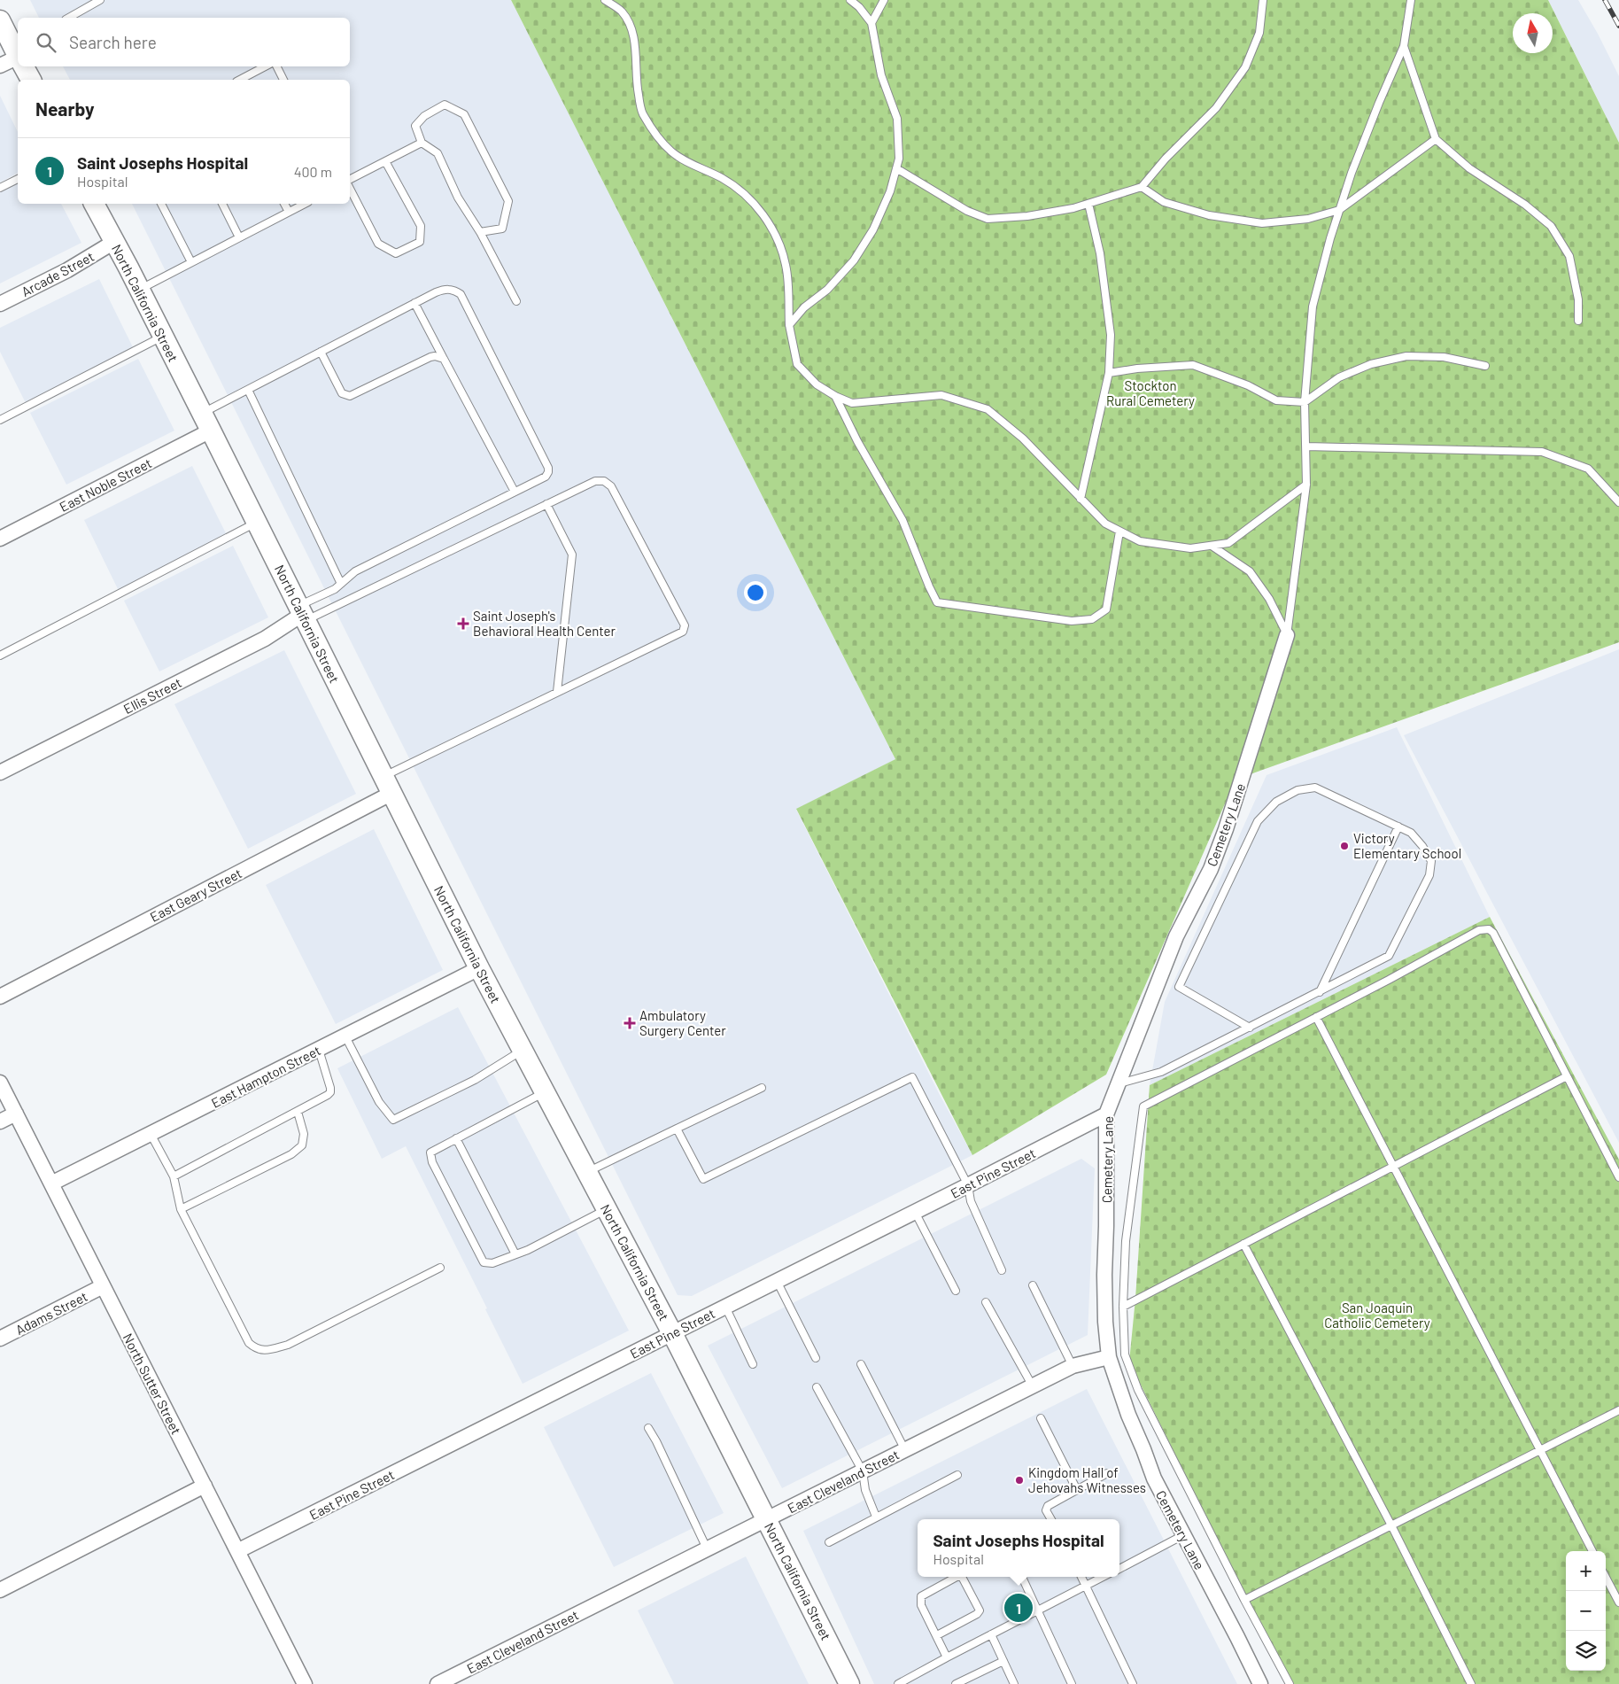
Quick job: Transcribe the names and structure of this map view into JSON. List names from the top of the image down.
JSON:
{
  "streets": {
    "street": [
      "Arcade Street",
      "North California Street",
      "East Noble Street",
      "Ellis Street",
      "Cemetery Lane",
      "East Geary Street",
      "East Hampton Street",
      "East Pine Street",
      "Adams Street",
      "North Sutter Street",
      "East Cleveland Street"
    ]
  },
  "crossings": [
    ["Arcade Street", "North California Street"],
    ["North California Street", "East Noble Street"],
    ["North California Street", "Ellis Street"],
    ["North California Street", "East Geary Street"],
    ["North California Street", "East Hampton Street"],
    ["North California Street", "East Pine Street"],
    ["North California Street", "East Cleveland Street"],
    ["Cemetery Lane", "East Pine Street"],
    ["Cemetery Lane", "East Cleveland Street"],
    ["East Hampton Street", "North Sutter Street"],
    ["East Pine Street", "North Sutter Street"],
    ["Adams Street", "North Sutter Street"]
  ],
  "parks": ["Stockton Rural Cemetery", "San Joaquin Catholic Cemetery"],
  "places": {
    "health": ["Saint Joseph's Behavioral Health Center", "Ambulatory Surgery Center"],
    "other": ["Victory Elementary School", "Kingdom Hall of Jehovahs Witnesses"]
  },
  "north": "top",
  "page": {
    "search": "Search here",
    "heading": "Nearby",
    "list": [
      {
        "mark": "1",
        "name": "Saint Josephs Hospital",
        "note": "Hospital",
        "value": "400 m"
      }
    ],
    "popup": ["Saint Josephs Hospital", "Hospital"],
    "map_buttons": ["+", "−"],
    "pins": "1"
  }
}
